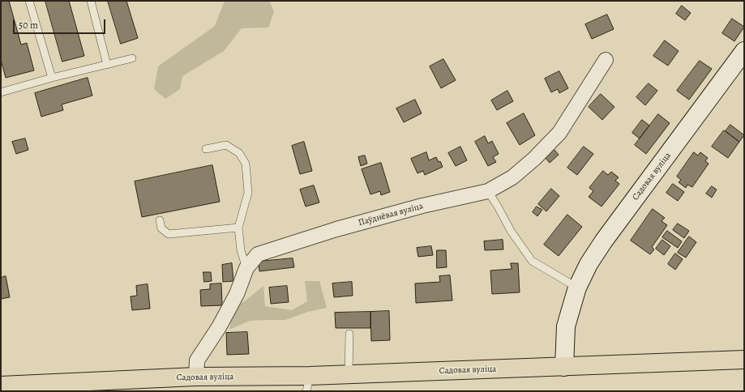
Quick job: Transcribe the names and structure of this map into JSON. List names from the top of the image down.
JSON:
{
  "streets": {
    "main road": ["Садовая вуліца"],
    "street": ["Паўднёвая вуліца"]
  },
  "crossings": [
    ["Садовая вуліца", "Паўднёвая вуліца"]
  ],
  "scale_bar": "50 m"
}
